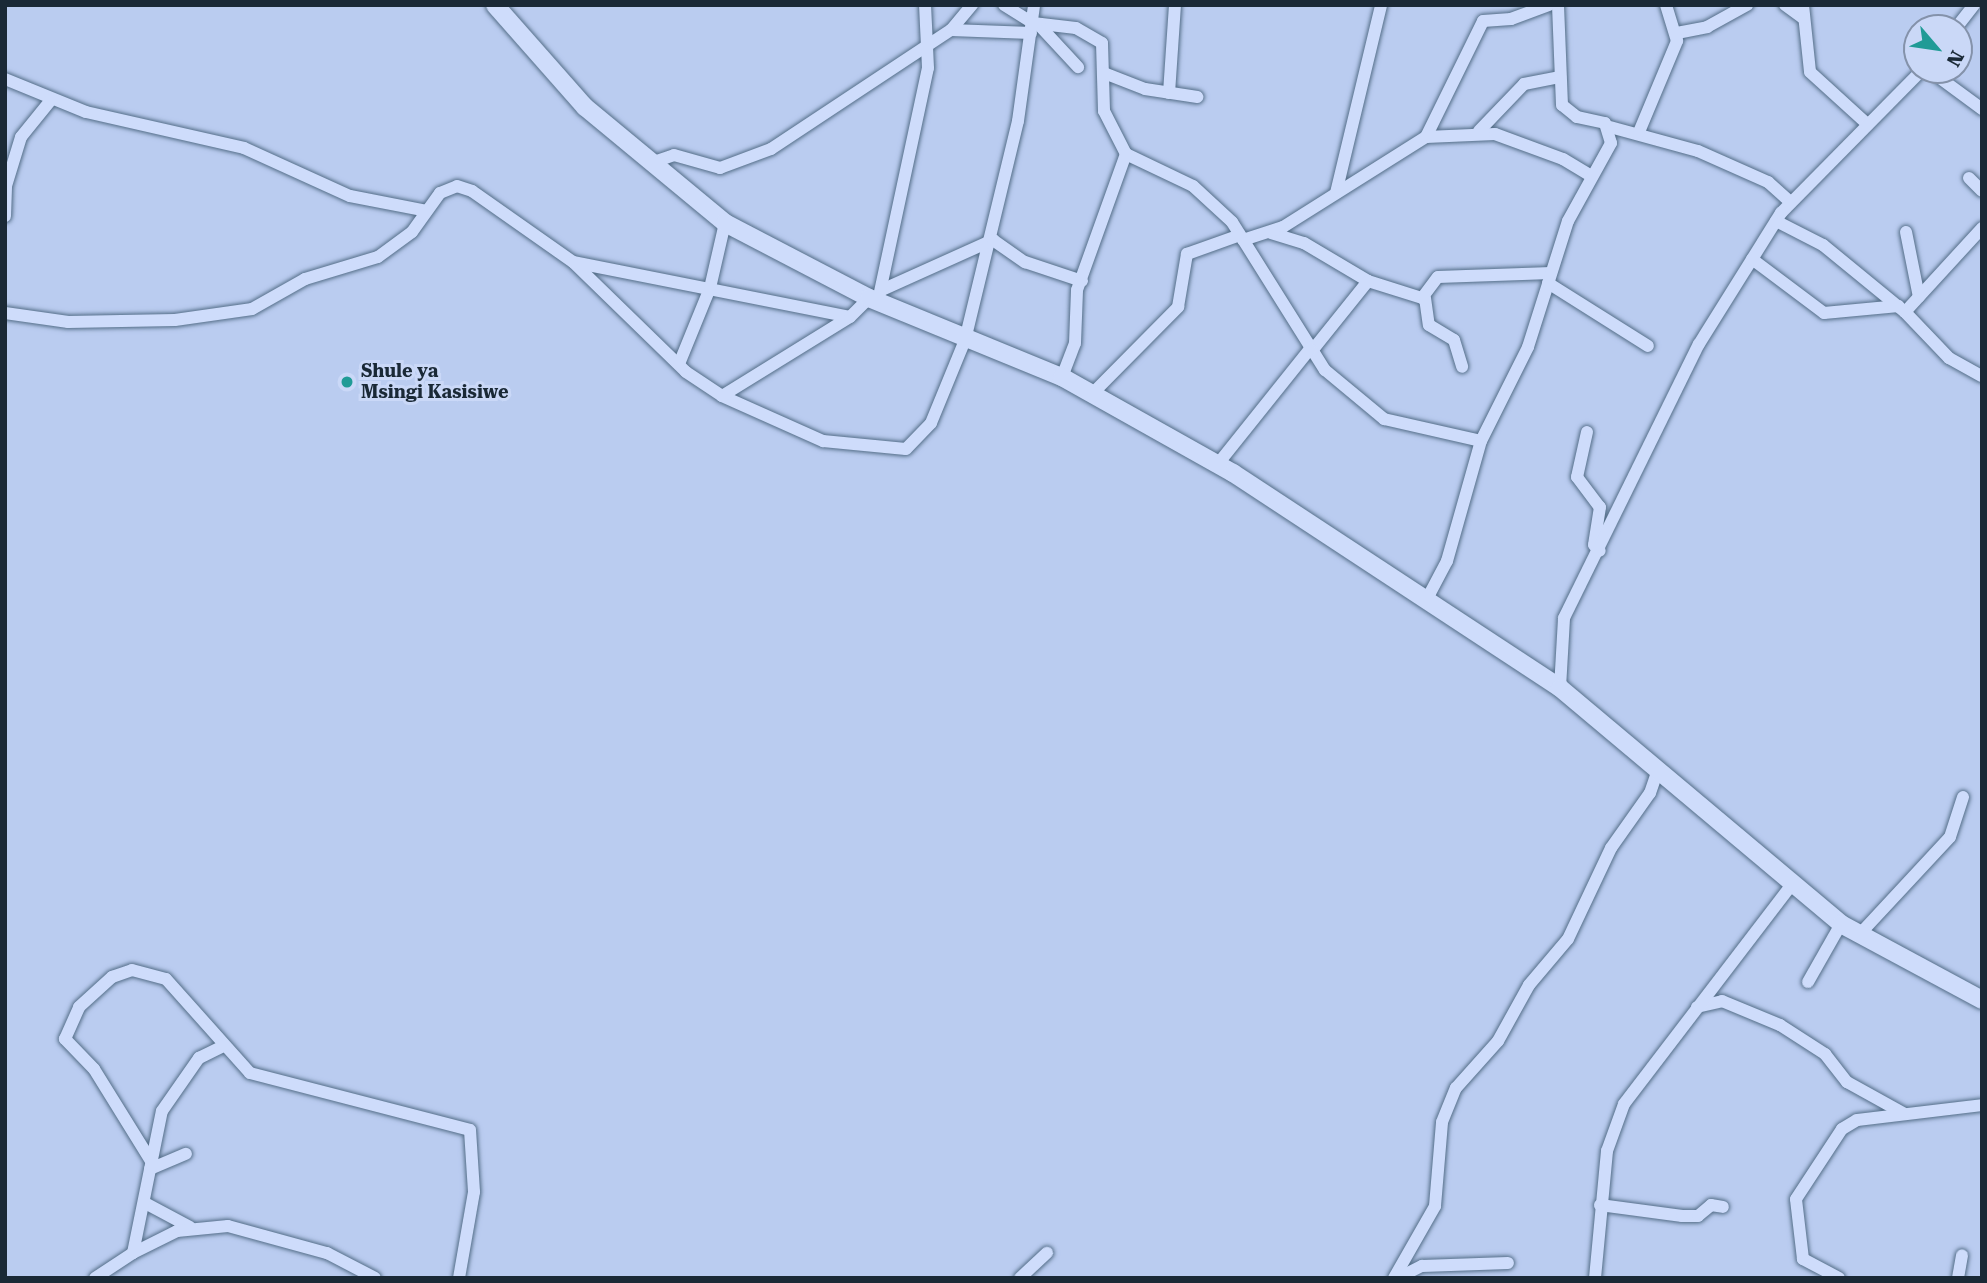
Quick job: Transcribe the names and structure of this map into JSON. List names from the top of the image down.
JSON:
{
  "places": ["Shule ya Msingi Kasisiwe"],
  "north": "bottom right"
}
